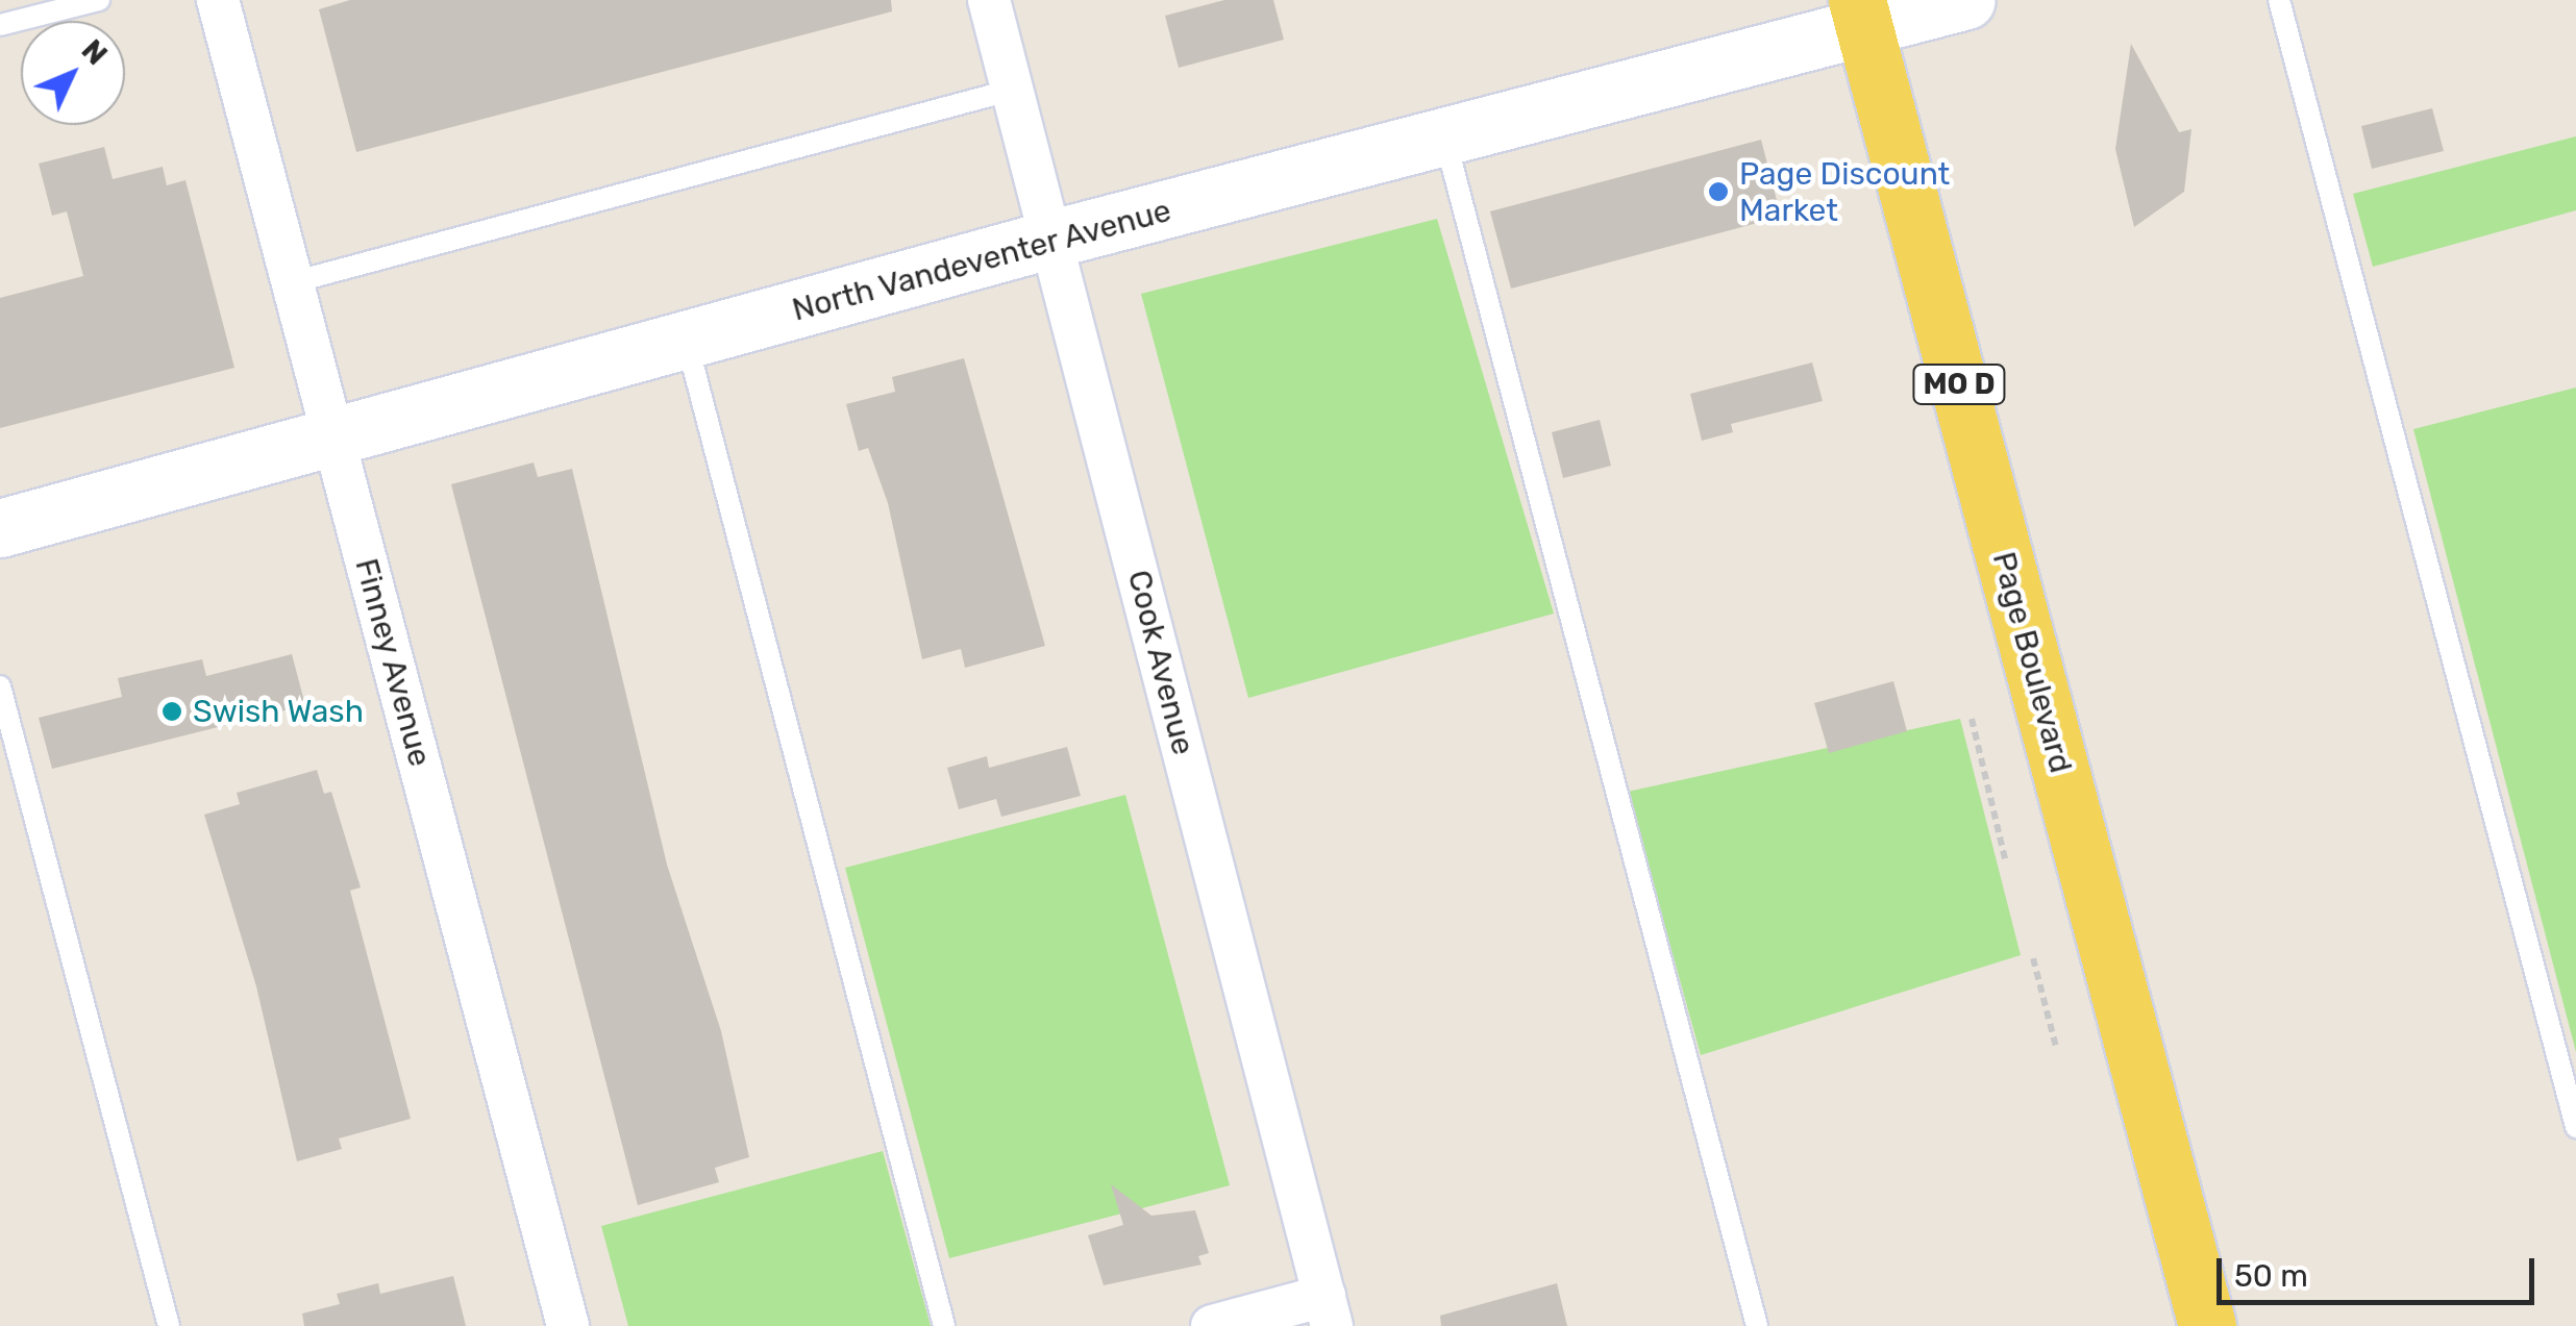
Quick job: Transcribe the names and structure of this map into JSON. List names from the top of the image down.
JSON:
{
  "streets": {
    "main road": ["North Vandeventer Avenue", "MO D", "Page Boulevard"],
    "street": ["Finney Avenue", "Cook Avenue"]
  },
  "crossings": [
    ["North Vandeventer Avenue", "Finney Avenue"],
    ["North Vandeventer Avenue", "Cook Avenue"],
    ["North Vandeventer Avenue", "Page Boulevard"]
  ],
  "places": ["Page Discount Market", "Swish Wash"],
  "scale_bar": "50 m",
  "north": "top right"
}
